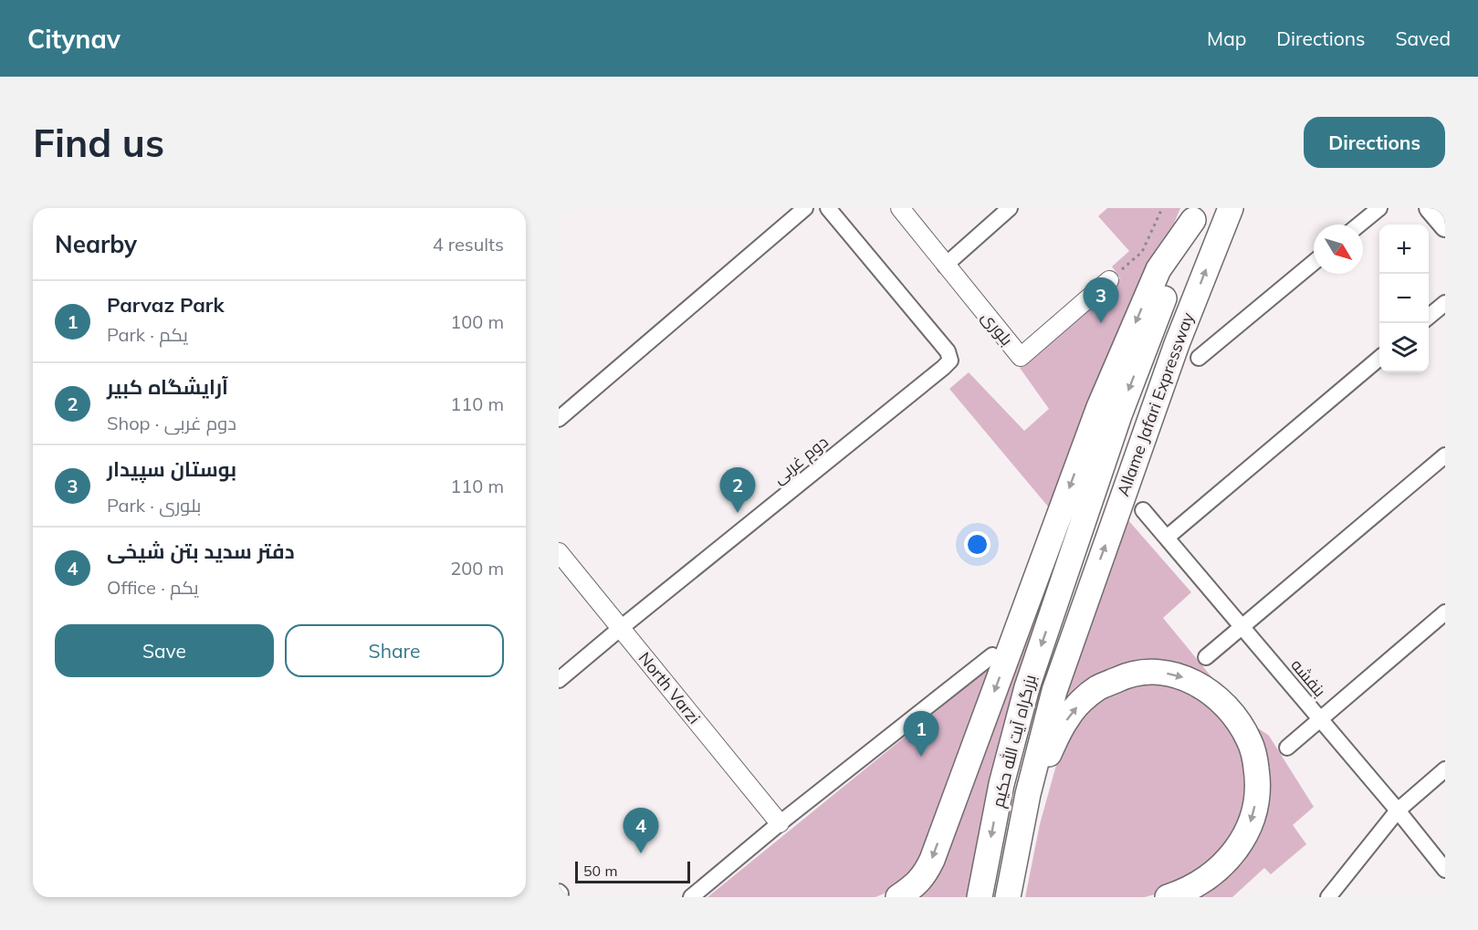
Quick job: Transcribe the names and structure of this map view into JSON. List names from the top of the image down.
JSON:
{
  "streets": {
    "highway": ["Allame Jafari Expressway", "بزرگراه آیت الله حکیم"],
    "street": [
      "بلوری",
      "دوم غربی",
      "بنفشه",
      "North Varzi"
    ]
  },
  "crossings": [
    ["Allame Jafari Expressway", "بزرگراه آیت الله حکیم"],
    ["دوم غربی", "North Varzi"]
  ],
  "scale_bar": "50 m",
  "north": "bottom right",
  "page": {
    "header": "Citynav",
    "nav": ["Map", "Directions", "Saved"],
    "buttons": [
      "Directions",
      ["Save", "Share"]
    ],
    "title": "Find us",
    "heading": ["Nearby", "4 results"],
    "map_buttons": ["+", "−"],
    "pins": [
      "3",
      "2",
      "1",
      "4"
    ],
    "list": [
      {
        "mark": "1",
        "name": "Parvaz Park",
        "note": "Park · یکم",
        "value": "100 m"
      },
      {
        "mark": "2",
        "name": "آرایشگاه کبیر",
        "note": "Shop · دوم غربی",
        "value": "110 m"
      },
      {
        "mark": "3",
        "name": "بوستان سپیدار",
        "note": "Park · بلوری",
        "value": "110 m"
      },
      {
        "mark": "4",
        "name": "دفتر سدید بتن شیخی",
        "note": "Office · یکم",
        "value": "200 m"
      }
    ],
    "scale": "50 m"
  }
}
